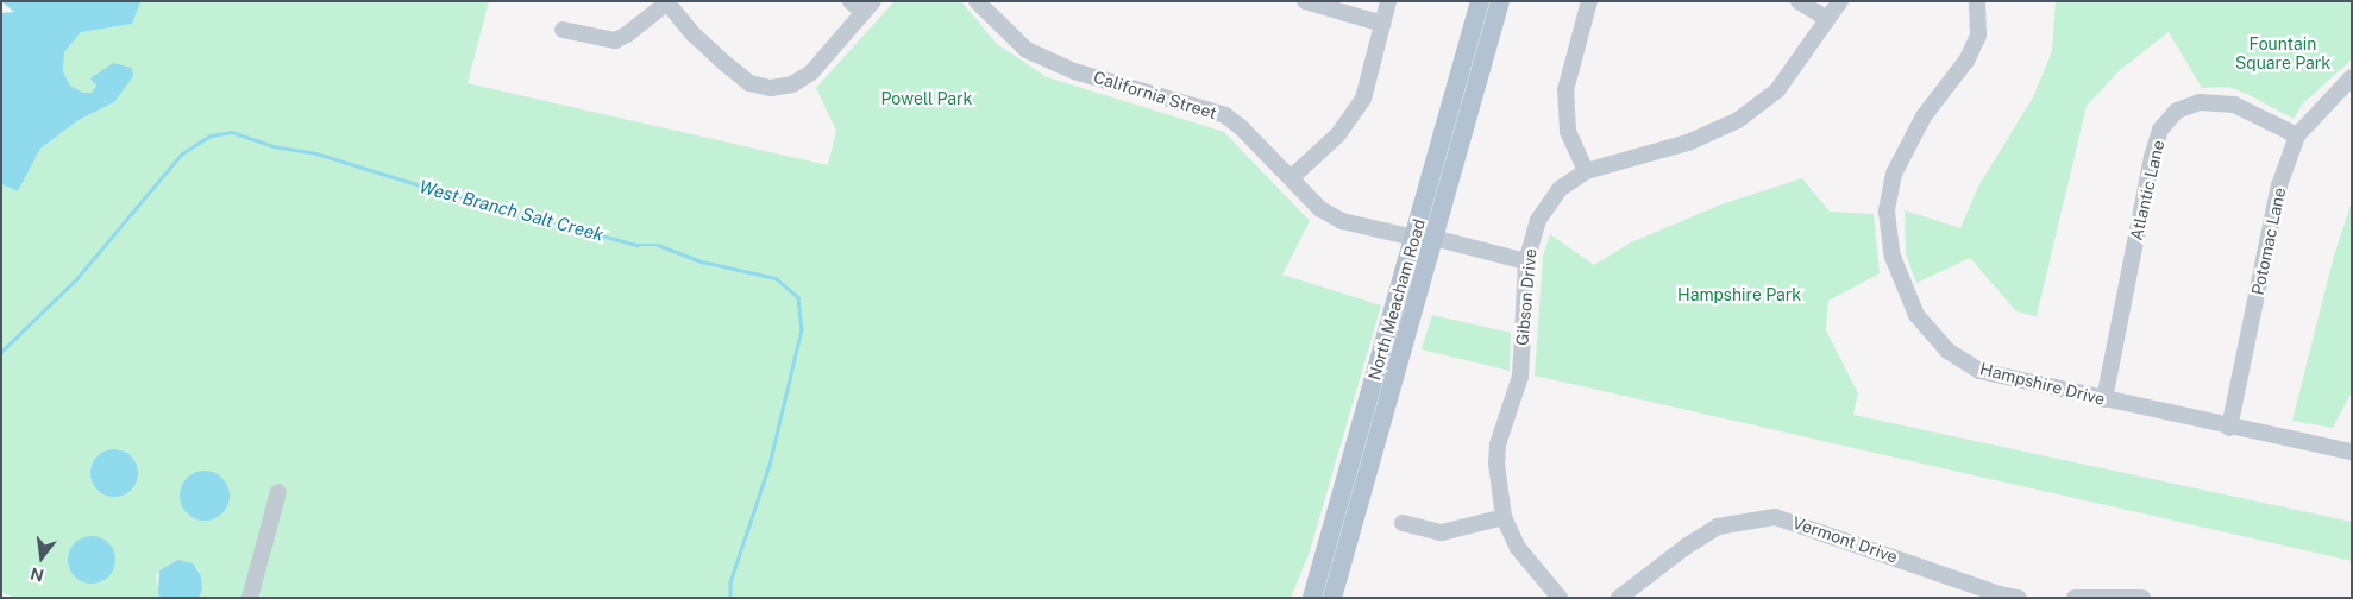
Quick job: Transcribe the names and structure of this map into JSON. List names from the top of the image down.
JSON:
{
  "streets": {
    "main road": ["North Meacham Road"],
    "street": [
      "California Street",
      "Atlantic Lane",
      "Potomac Lane",
      "Gibson Drive",
      "Hampshire Drive",
      "Vermont Drive"
    ]
  },
  "crossings": [
    ["California Street", "Gibson Drive"],
    ["California Street", "North Meacham Road"],
    ["Atlantic Lane", "Potomac Lane"],
    ["Atlantic Lane", "Hampshire Drive"],
    ["Potomac Lane", "Hampshire Drive"]
  ],
  "water": ["West Branch Salt Creek"],
  "parks": ["Fountain Square Park", "Powell Park", "Hampshire Park"],
  "north": "bottom"
}
